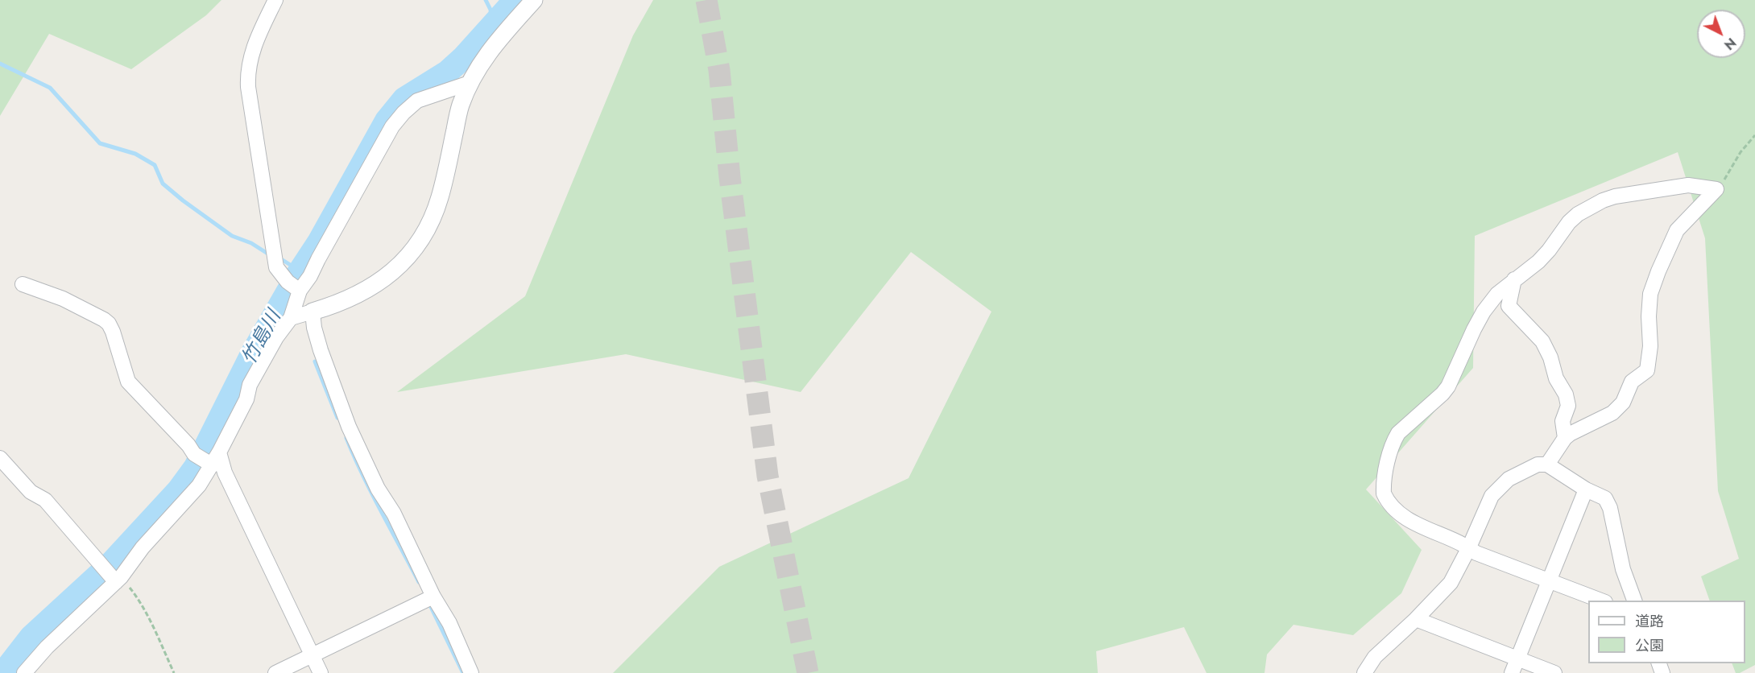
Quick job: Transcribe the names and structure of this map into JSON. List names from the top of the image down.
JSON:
{
  "water": ["竹島川"],
  "legend": ["道路", "公園"],
  "north": "bottom right"
}
